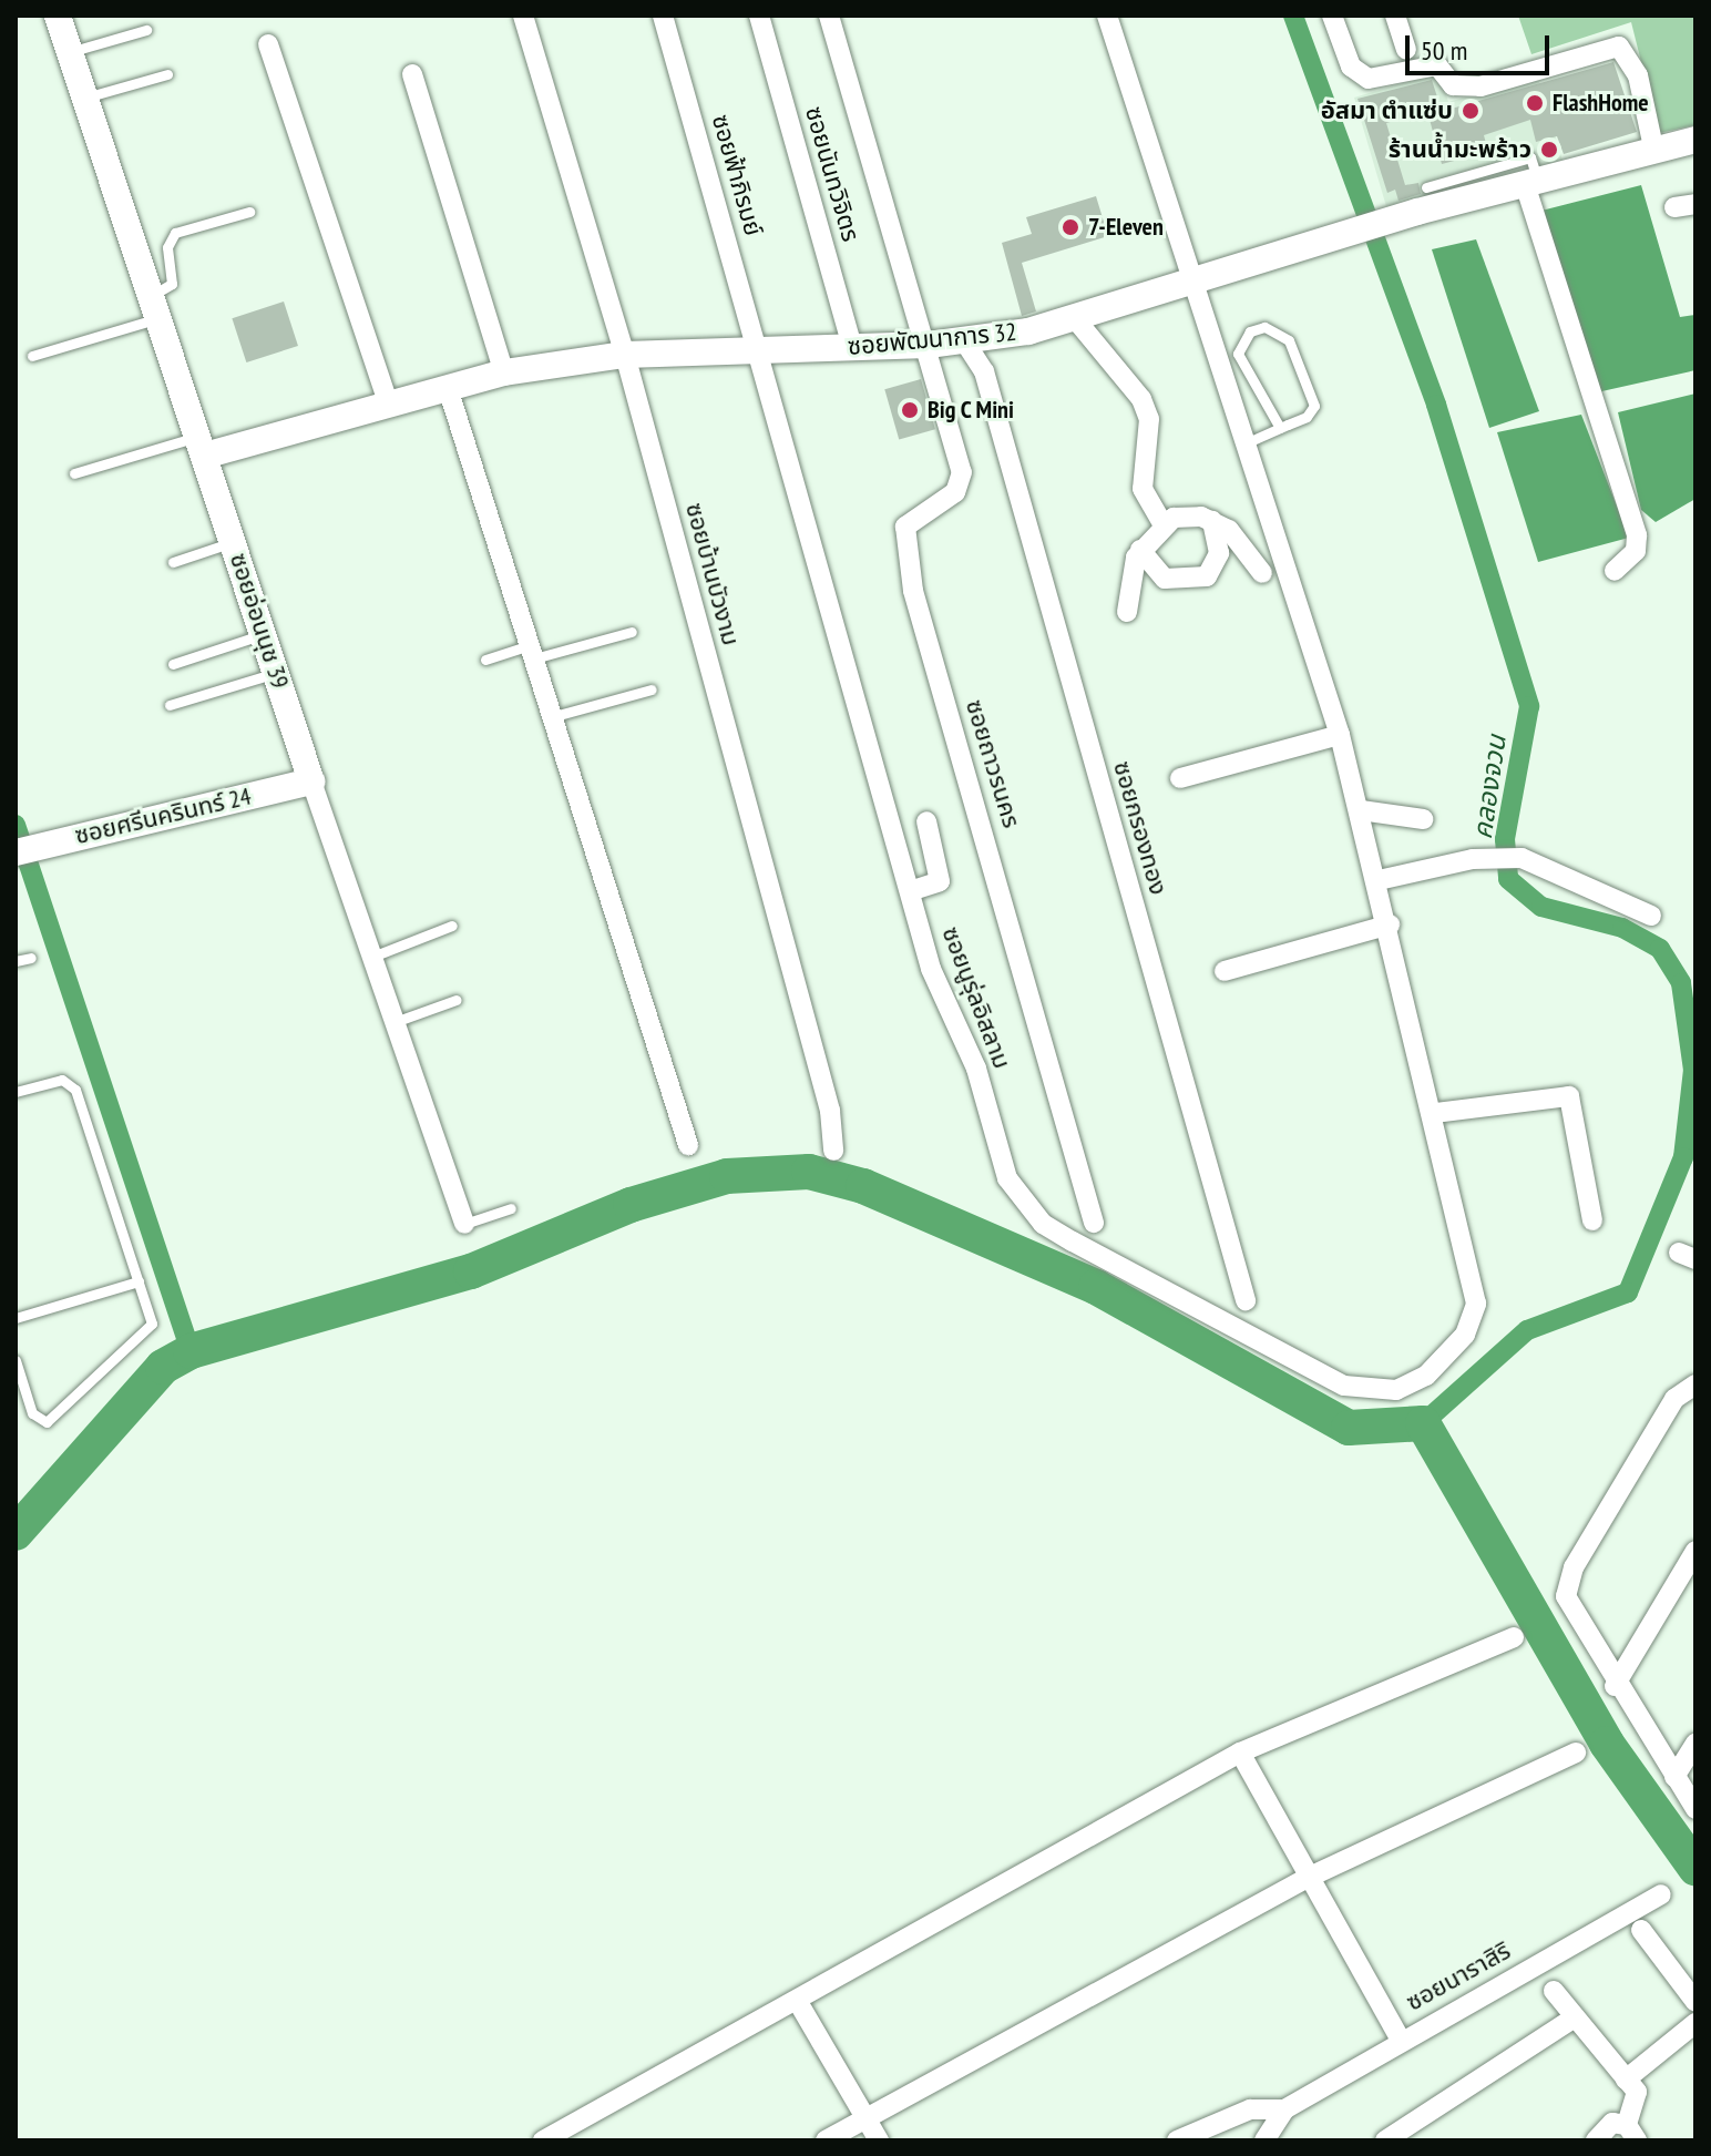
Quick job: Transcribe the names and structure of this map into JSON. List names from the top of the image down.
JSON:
{
  "streets": {
    "street": [
      "ซอยนันทวิจิตร",
      "ซอยฟ้าภิรมย์",
      "ซอยพัฒนาการ 32",
      "ซอยบ้านบัวงาม",
      "ซอยอ่อนนุช 39",
      "ซอยถาวรนคร",
      "ซอยศรีนครินทร์ 24",
      "ซอยกรองทอง",
      "ซอยนูรุ่ลอิสลาม",
      "ซอยนาราสิริ"
    ]
  },
  "crossings": [
    ["ซอยนันทวิจิตร", "ซอยพัฒนาการ 32"],
    ["ซอยฟ้าภิรมย์", "ซอยพัฒนาการ 32"],
    ["ซอยฟ้าภิรมย์", "ซอยนูรุ่ลอิสลาม"],
    ["ซอยพัฒนาการ 32", "ซอยบ้านบัวงาม"],
    ["ซอยพัฒนาการ 32", "ซอยอ่อนนุช 39"],
    ["ซอยพัฒนาการ 32", "ซอยถาวรนคร"],
    ["ซอยพัฒนาการ 32", "ซอยกรองทอง"],
    ["ซอยพัฒนาการ 32", "ซอยนูรุ่ลอิสลาม"],
    ["ซอยอ่อนนุช 39", "ซอยศรีนครินทร์ 24"]
  ],
  "water": ["คลองจวน"],
  "places": [
    "FlashHome",
    "อัสมา ตำแซ่บ",
    "ร้านน้ำมะพร้าว",
    "7-Eleven",
    "Big C Mini"
  ],
  "scale_bar": "50 m"
}
